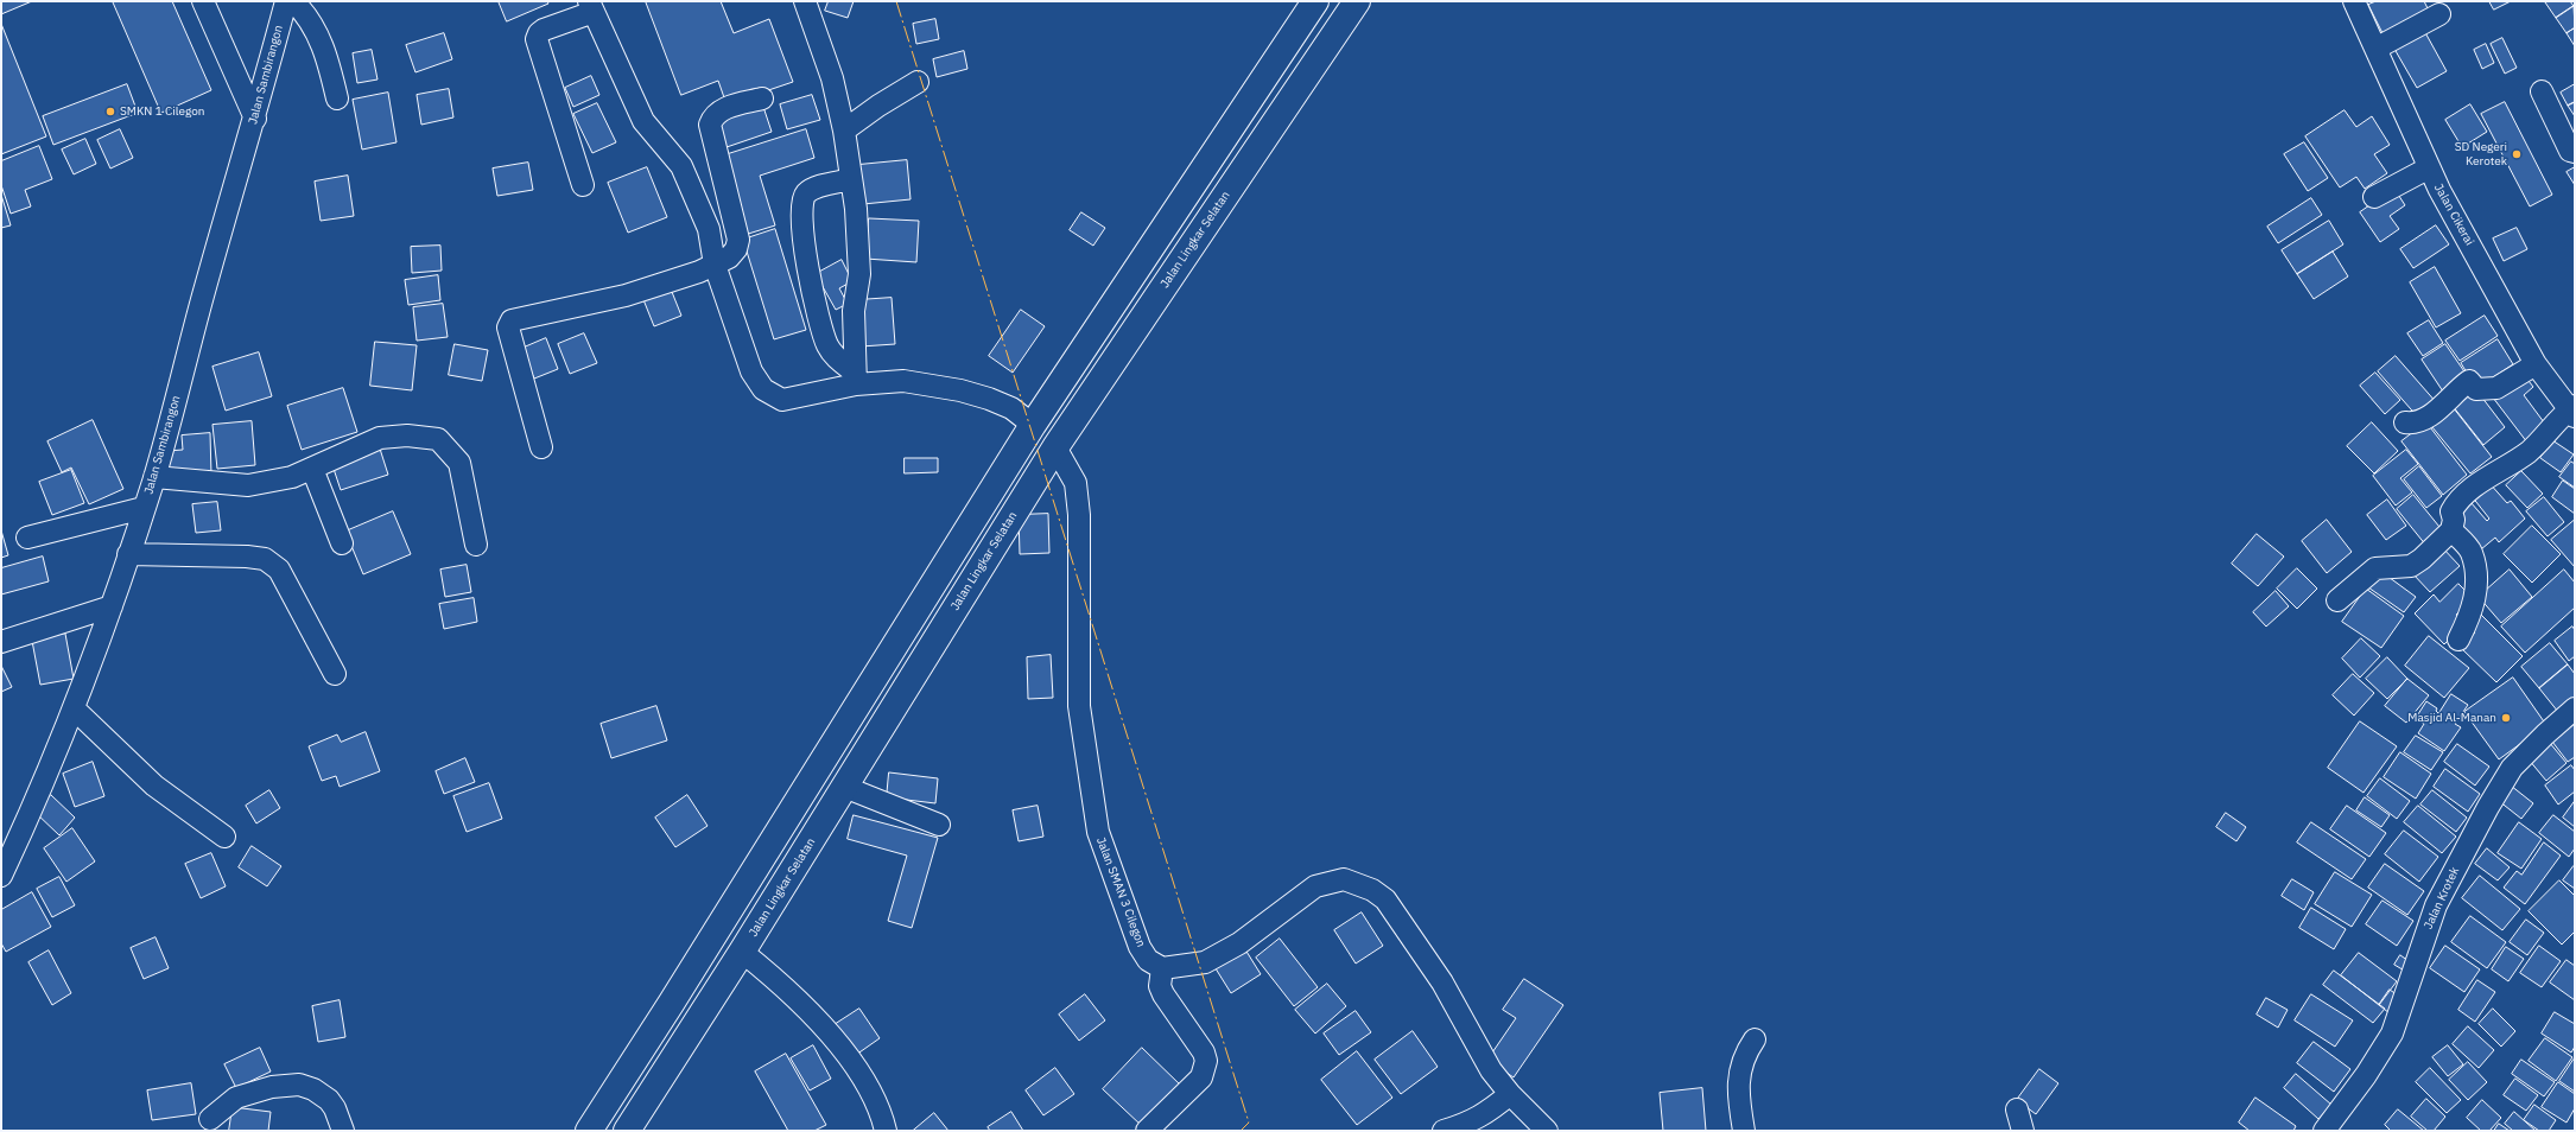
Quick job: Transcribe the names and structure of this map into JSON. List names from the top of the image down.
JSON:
{
  "streets": {
    "highway": ["Jalan Lingkar Selatan"],
    "street": [
      "Jalan Sambirangon",
      "Jalan Cikerai",
      "Jalan SMAN 3 Cilegon",
      "Jalan Krotek"
    ]
  },
  "crossings": [
    ["Jalan Lingkar Selatan", "Jalan SMAN 3 Cilegon"]
  ],
  "places": ["SMKN 1 Cilegon", "SD Negeri Kerotek", "Masjid Al-Manan"]
}
